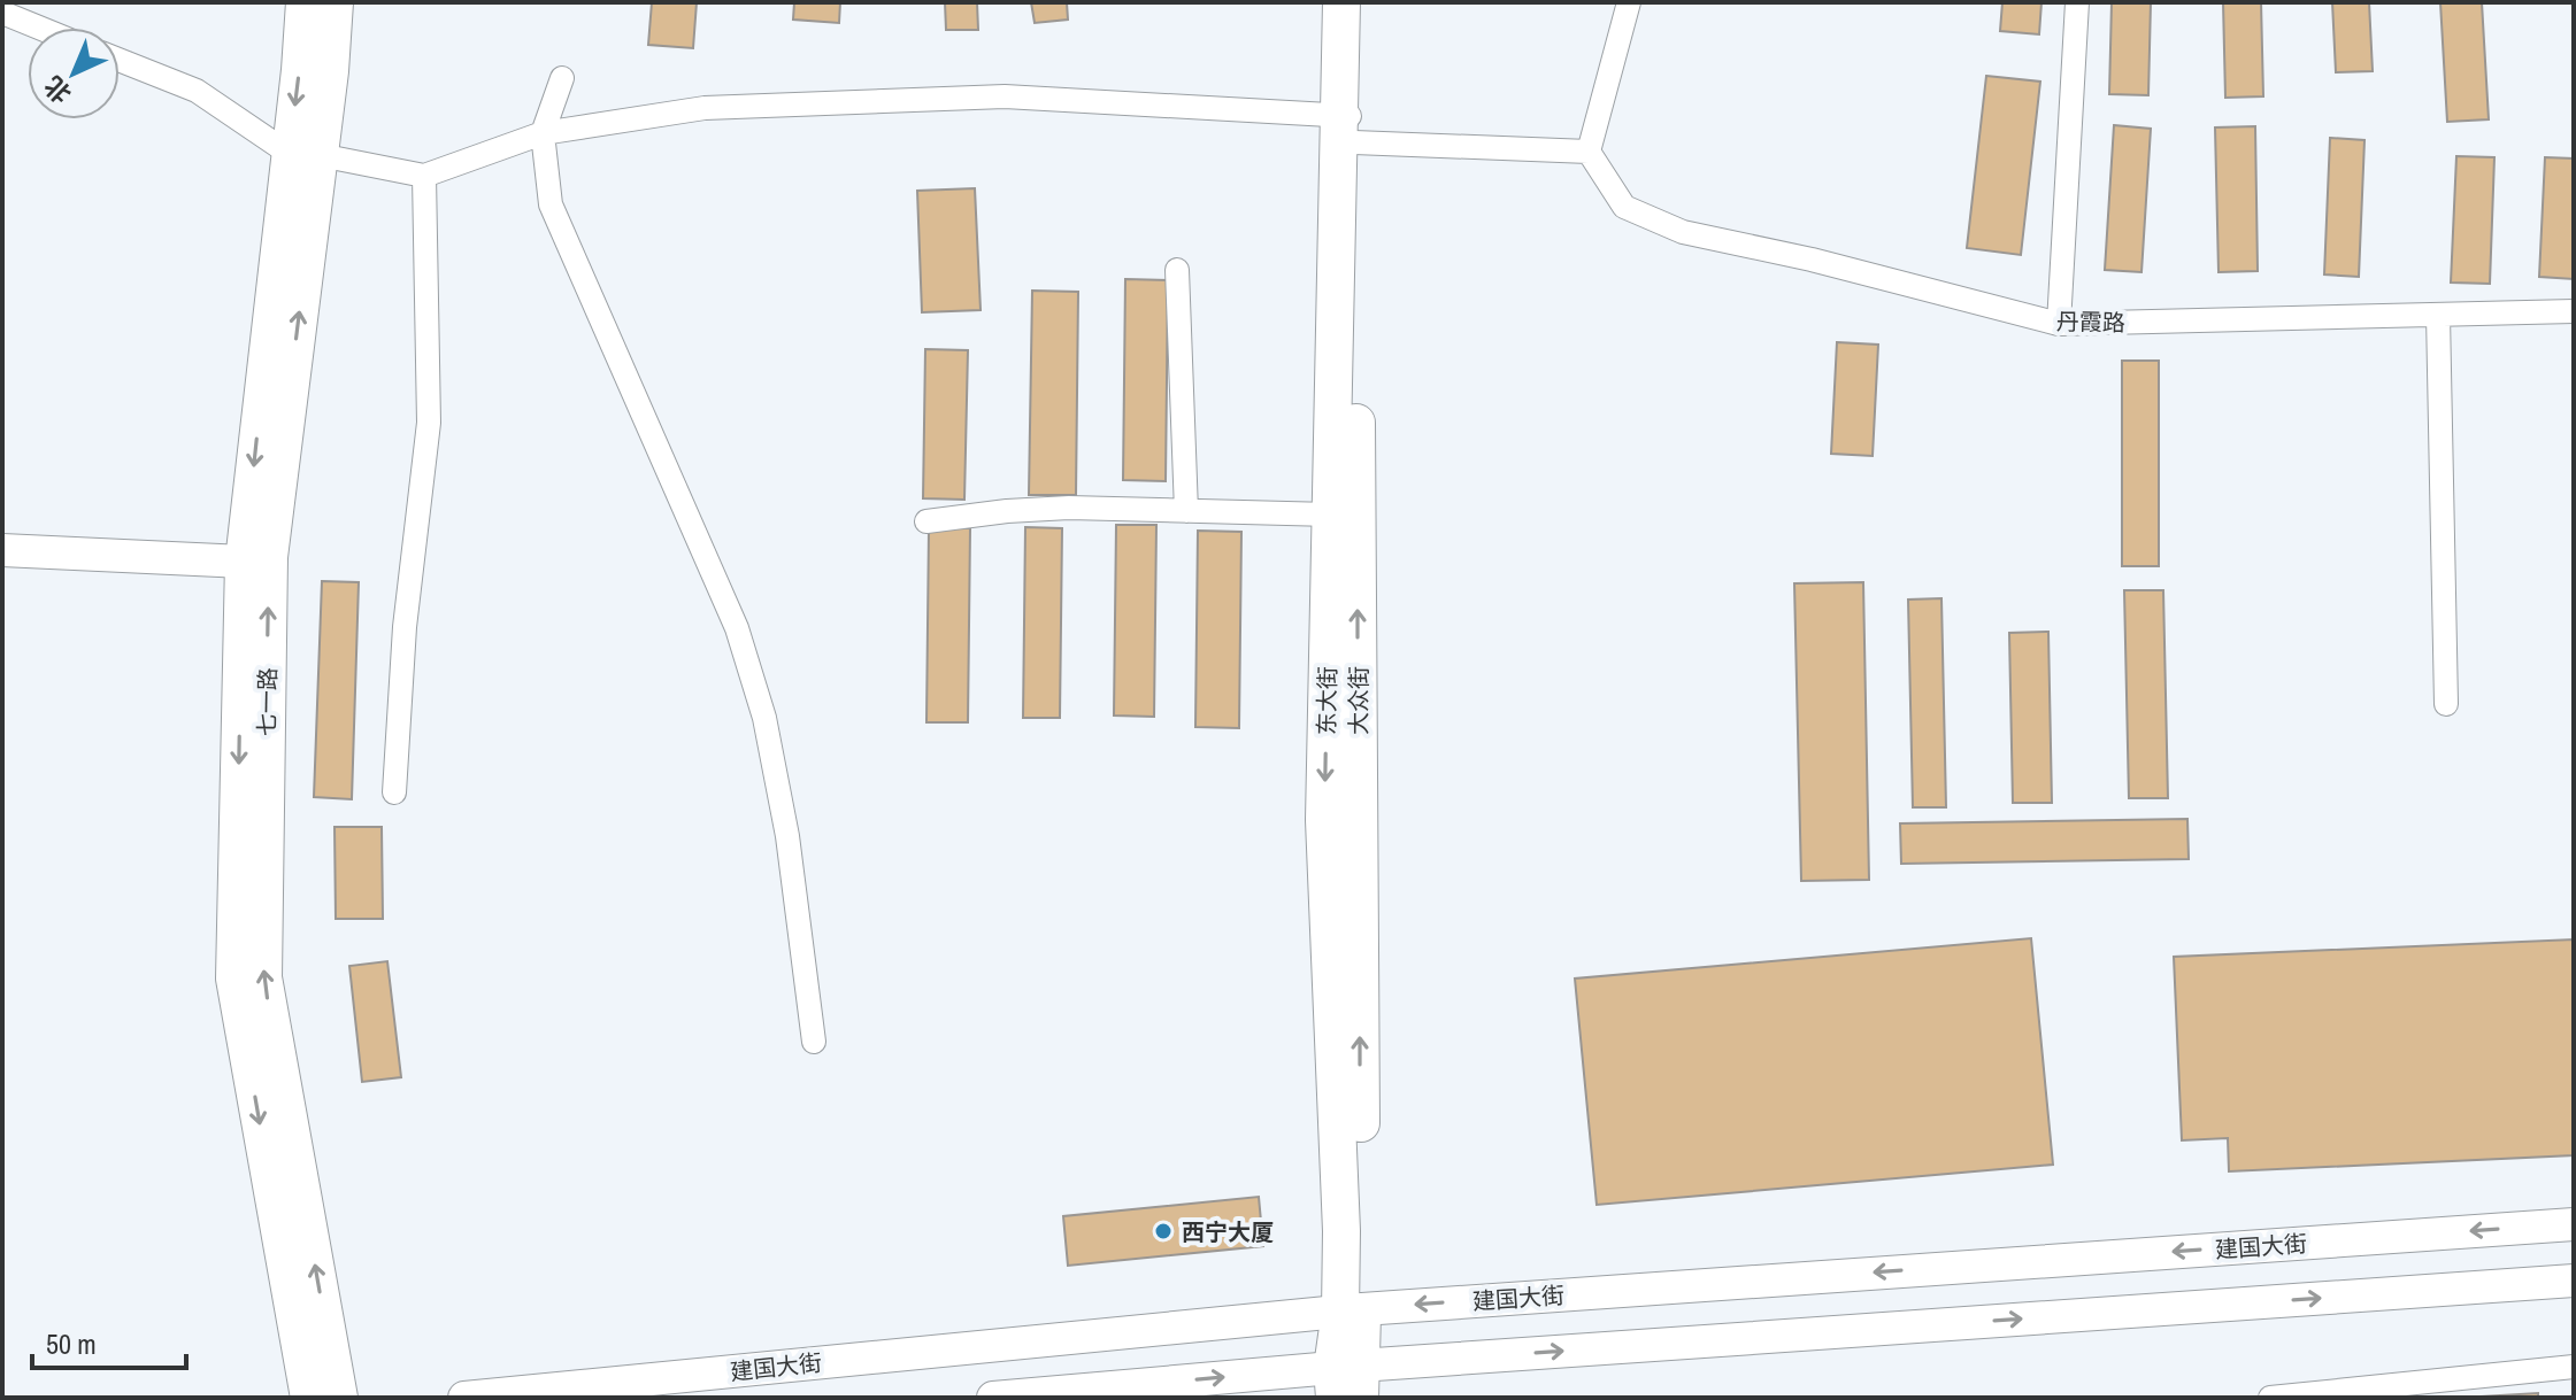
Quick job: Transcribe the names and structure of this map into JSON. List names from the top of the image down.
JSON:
{
  "streets": {
    "main road": ["东大街", "大众街", "七一路"],
    "street": ["丹霞路", "建国大街"]
  },
  "crossings": [
    ["东大街", "大众街"],
    ["东大街", "建国大街"],
    ["大众街", "建国大街"]
  ],
  "one_way": ["东大街", "大众街"],
  "places": ["西宁大厦"],
  "scale_bar": "50 m",
  "north": "bottom left"
}
